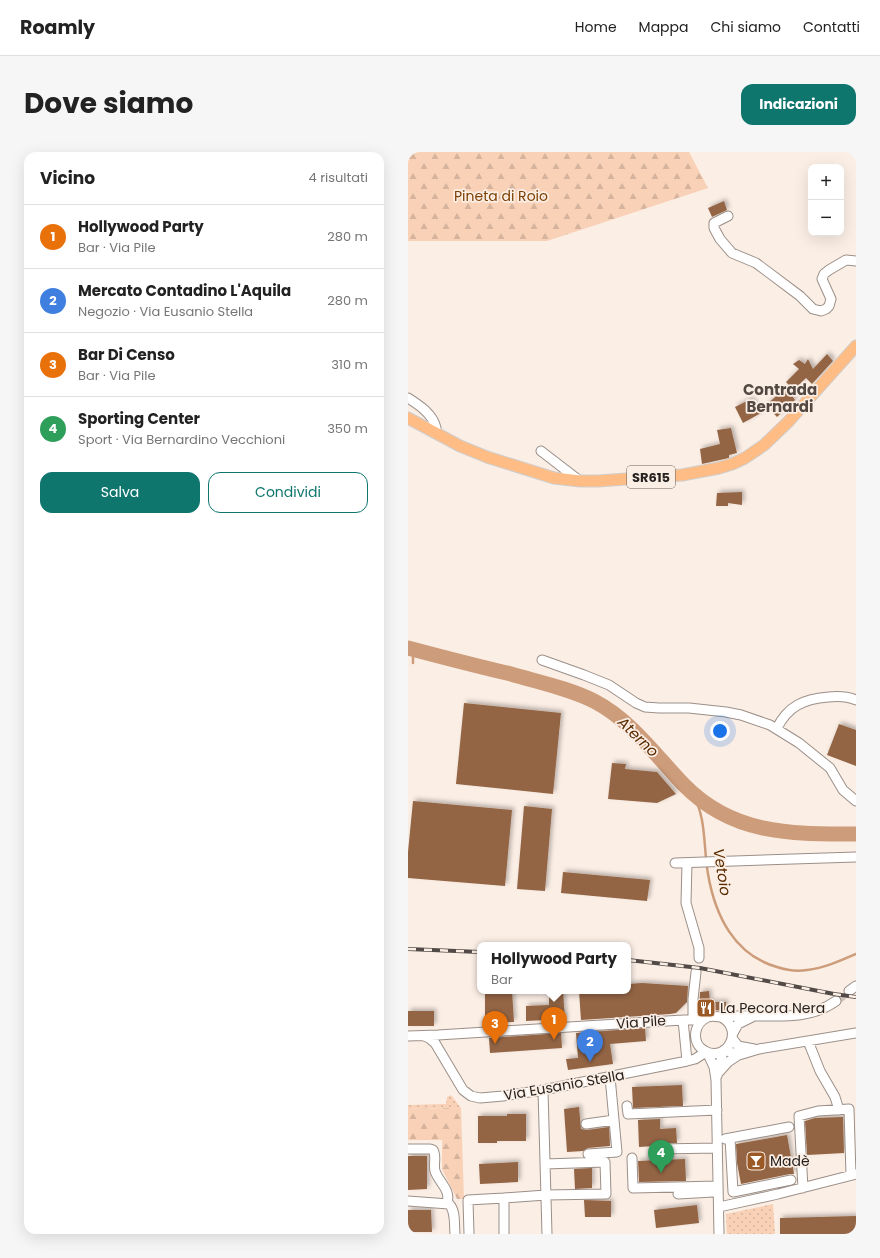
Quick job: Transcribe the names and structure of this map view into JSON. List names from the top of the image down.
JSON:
{
  "streets": {
    "main road": ["SR615"],
    "street": ["Via Pile", "Via Eusanio Stella"]
  },
  "crossings": [
    ["Via Pile", "Via Eusanio Stella"]
  ],
  "districts": ["Contrada Bernardi"],
  "water": ["Aterno", "Vetoio"],
  "parks": ["Pineta di Roio"],
  "places": {
    "restaurant": ["La Pecora Nera"],
    "bar": ["Madè"]
  },
  "page": {
    "header": "Roamly",
    "nav": [
      "Home",
      "Mappa",
      "Chi siamo",
      "Contatti"
    ],
    "title": "Dove siamo",
    "buttons": [
      "Indicazioni",
      ["Salva", "Condividi"]
    ],
    "heading": ["Vicino", "4 risultati"],
    "map_buttons": ["+", "−"],
    "list": [
      {
        "mark": "1",
        "name": "Hollywood Party",
        "note": "Bar · Via Pile",
        "value": "280 m"
      },
      {
        "mark": "2",
        "name": "Mercato Contadino L'Aquila",
        "note": "Negozio · Via Eusanio Stella",
        "value": "280 m"
      },
      {
        "mark": "3",
        "name": "Bar Di Censo",
        "note": "Bar · Via Pile",
        "value": "310 m"
      },
      {
        "mark": "4",
        "name": "Sporting Center",
        "note": "Sport · Via Bernardino Vecchioni",
        "value": "350 m"
      }
    ],
    "popup": ["Hollywood Party", "Bar"],
    "pins": [
      "1",
      "3",
      "2",
      "4"
    ]
  }
}
